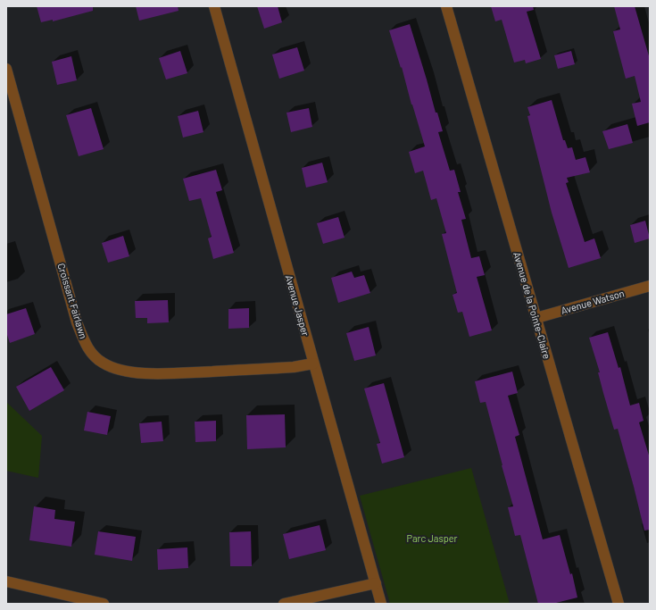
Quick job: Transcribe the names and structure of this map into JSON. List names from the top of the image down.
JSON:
{
  "streets": {
    "street": [
      "Croissant Fairlawn",
      "Avenue Watson",
      "Avenue Jasper",
      "Avenue de la Pointe-Claire"
    ]
  },
  "crossings": [
    ["Croissant Fairlawn", "Avenue Jasper"],
    ["Avenue Watson", "Avenue de la Pointe-Claire"]
  ],
  "parks": ["Parc Jasper"]
}
